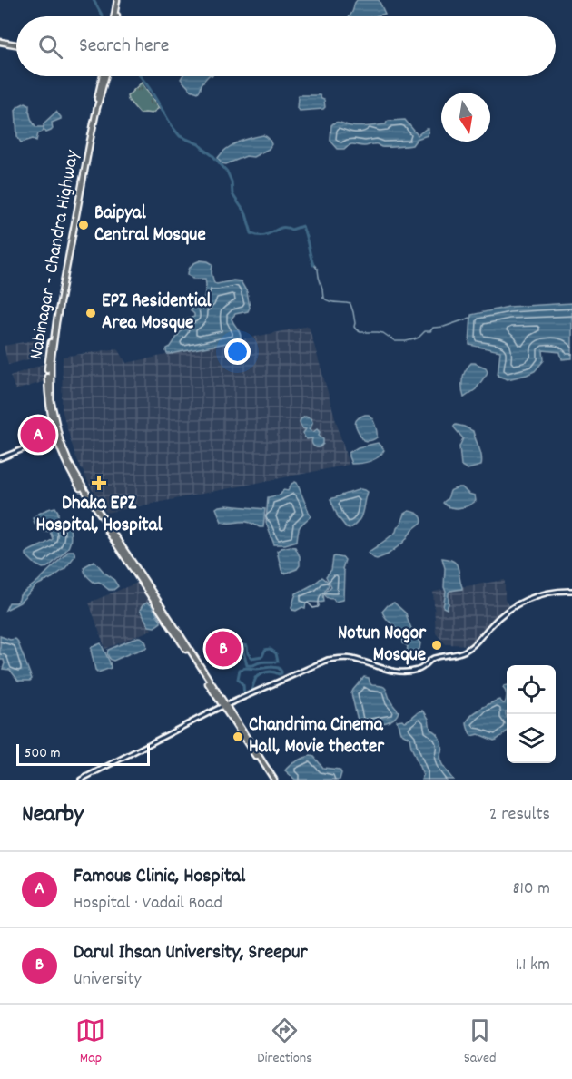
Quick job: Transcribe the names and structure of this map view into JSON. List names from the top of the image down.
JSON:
{
  "streets": {
    "highway": ["Nabinagar - Chandra Highway"]
  },
  "places": {
    "other": [
      "Baipyal Central Mosque",
      "EPZ Residential Area Mosque",
      "Notun Nogor Mosque",
      "Chandrima Cinema Hall, Movie theater"
    ],
    "health": ["Dhaka EPZ Hospital, Hospital"]
  },
  "scale_bar": "500 m",
  "north": "bottom",
  "page": {
    "search": "Search here",
    "pins": ["A", "B"],
    "scale": "500 m",
    "heading": ["Nearby", "2 results"],
    "list": [
      {
        "mark": "A",
        "name": "Famous Clinic, Hospital",
        "note": "Hospital · Vadail Road",
        "value": "810 m"
      },
      {
        "mark": "B",
        "name": "Darul Ihsan University, Sreepur",
        "note": "University",
        "value": "1.1 km"
      }
    ],
    "nav": ["Map", "Directions", "Saved"]
  }
}
